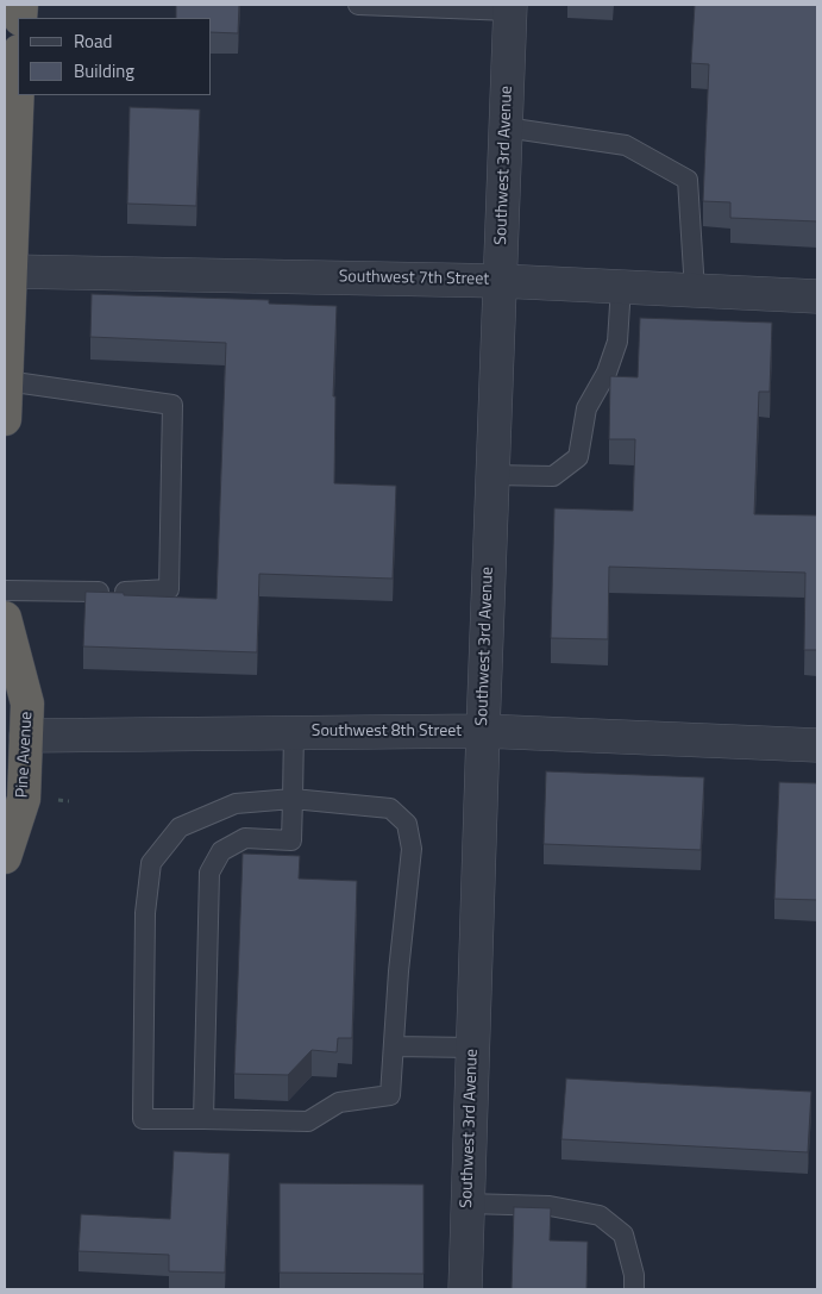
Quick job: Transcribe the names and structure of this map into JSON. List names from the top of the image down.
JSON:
{
  "streets": {
    "highway": ["Pine Avenue"],
    "street": ["Southwest 3rd Avenue", "Southwest 7th Street", "Southwest 8th Street"]
  },
  "crossings": [
    ["Southwest 3rd Avenue", "Southwest 7th Street"],
    ["Southwest 3rd Avenue", "Southwest 8th Street"],
    ["Southwest 8th Street", "Pine Avenue"]
  ],
  "legend": ["Road", "Building"]
}
